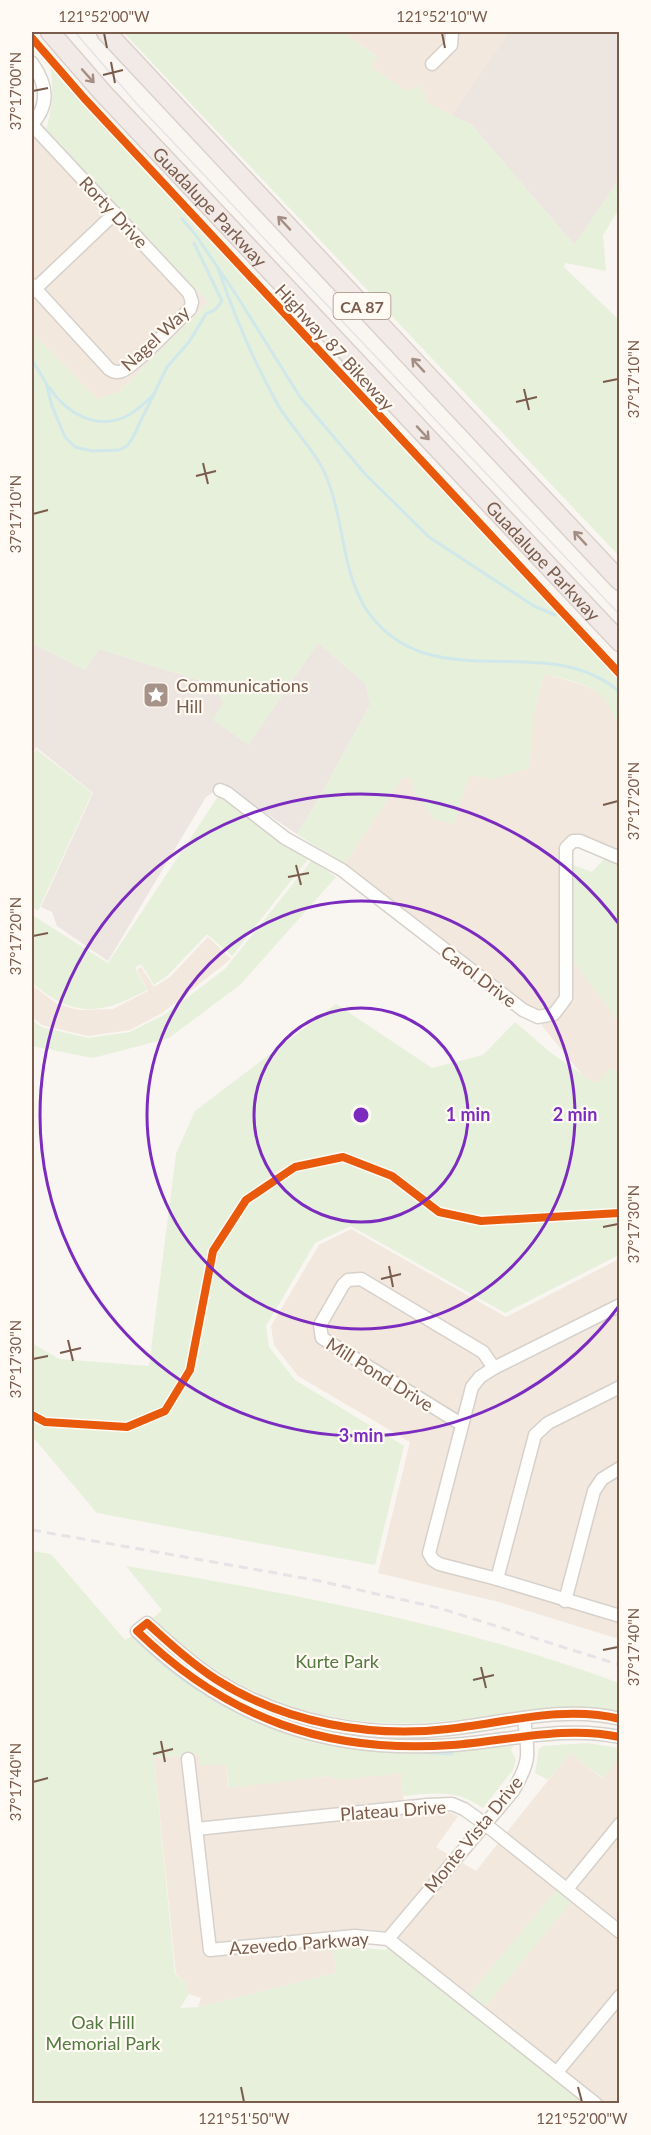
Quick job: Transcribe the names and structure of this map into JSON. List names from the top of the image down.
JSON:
{
  "streets": {
    "highway": ["Guadalupe Parkway", "CA 87"],
    "street": [
      "Rorty Drive",
      "Nagel Way",
      "Carol Drive",
      "Mill Pond Drive",
      "Plateau Drive",
      "Monte Vista Drive",
      "Azevedo Parkway"
    ],
    "cycle path": ["Highway 87 Bikeway"]
  },
  "crossings": [
    ["Rorty Drive", "Nagel Way"],
    ["Plateau Drive", "Monte Vista Drive"],
    ["Plateau Drive", "Azevedo Parkway"],
    ["Monte Vista Drive", "Azevedo Parkway"]
  ],
  "parks": ["Kurte Park", "Oak Hill Memorial Park"],
  "places": {
    "place": ["Communications Hill"]
  },
  "coordinates": [
    "121°52'00\"W",
    "121°52'10\"W",
    "37°17'00\"N",
    "37°17'10\"N",
    "37°17'20\"N",
    "37°17'30\"N",
    "37°17'40\"N",
    "121°51'50\"W"
  ],
  "rings": ["1 min", "2 min", "3 min"]
}
